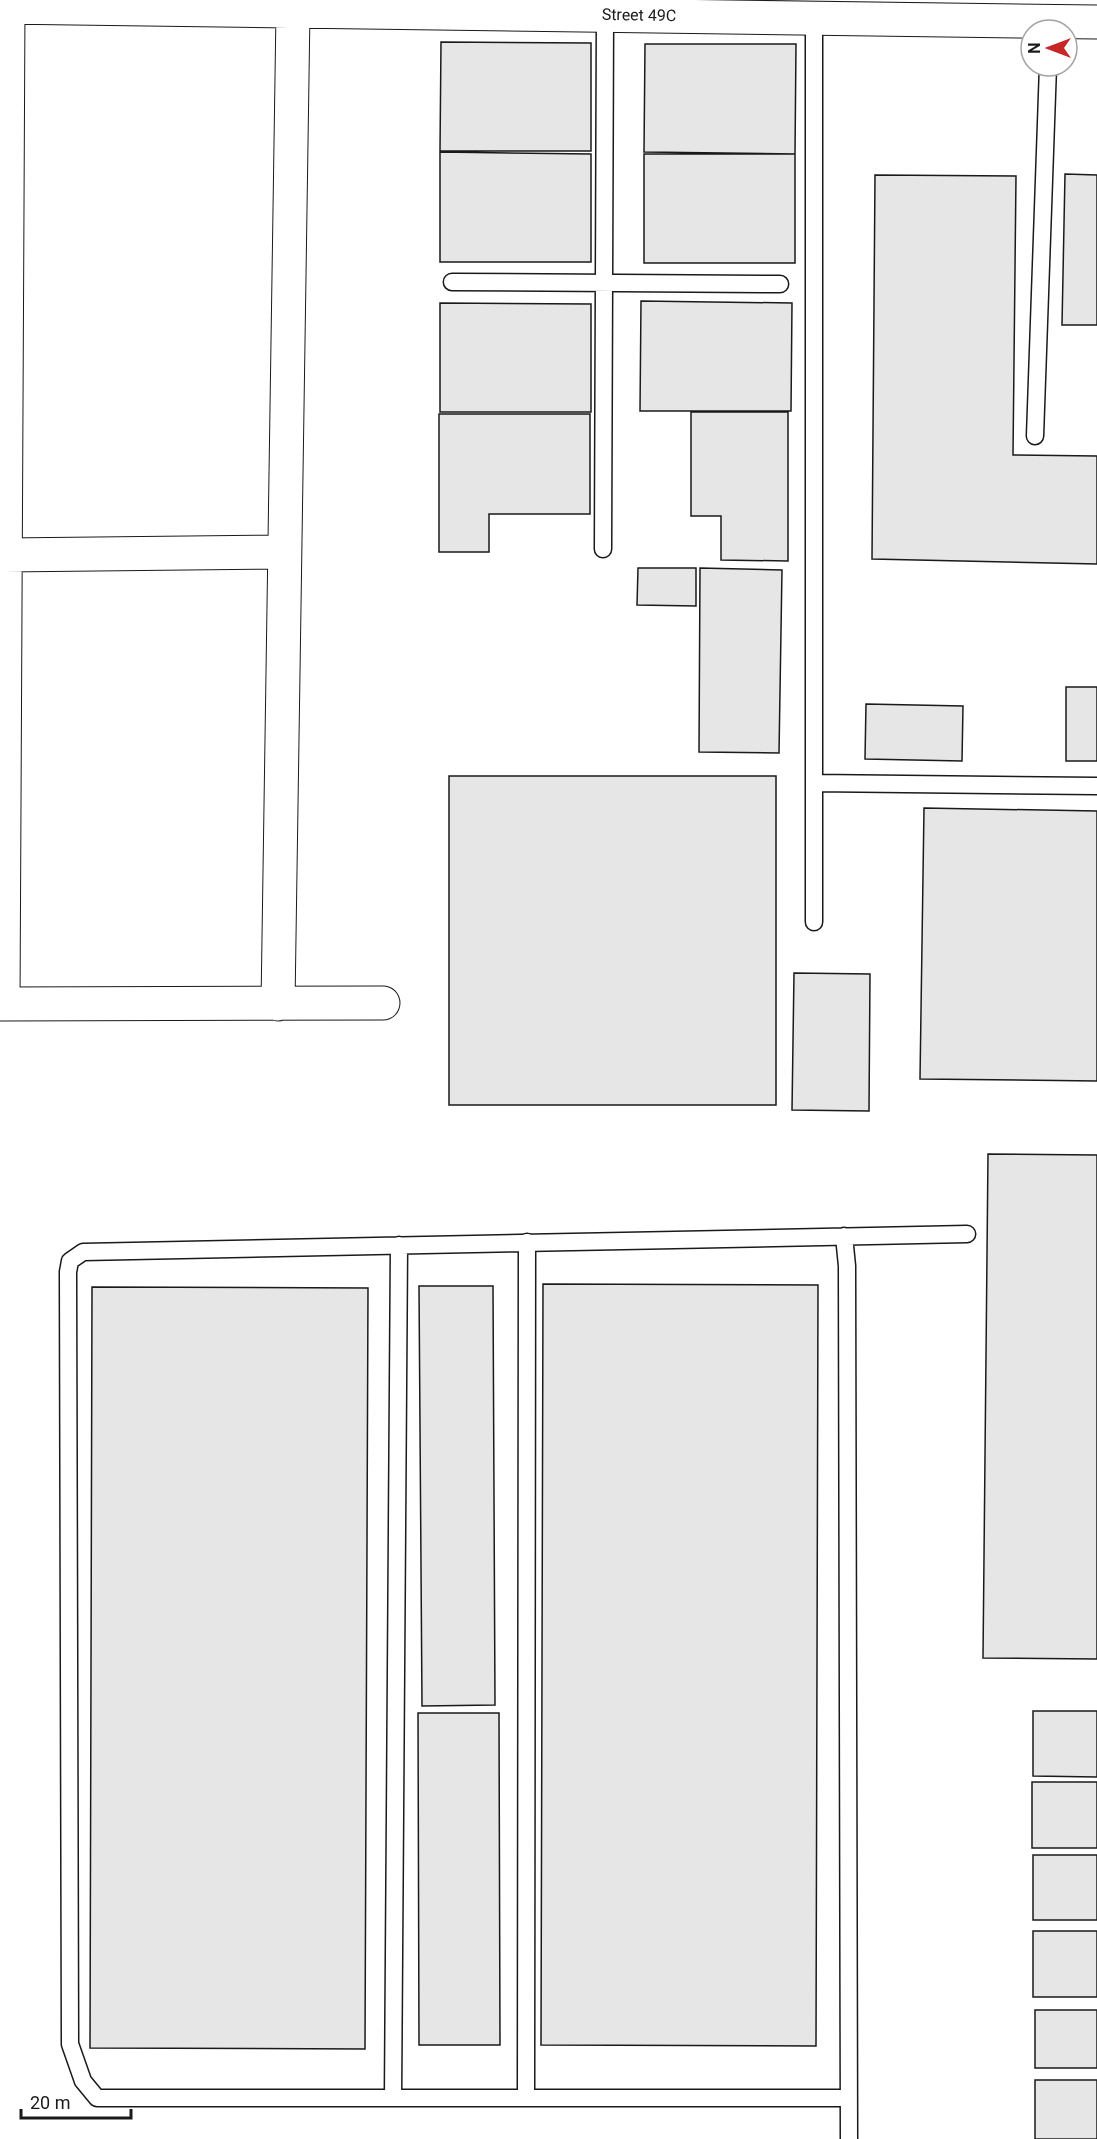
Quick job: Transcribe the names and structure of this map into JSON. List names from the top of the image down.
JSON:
{
  "streets": {
    "street": ["Street 49C"]
  },
  "scale_bar": "20 m",
  "north": "left"
}
